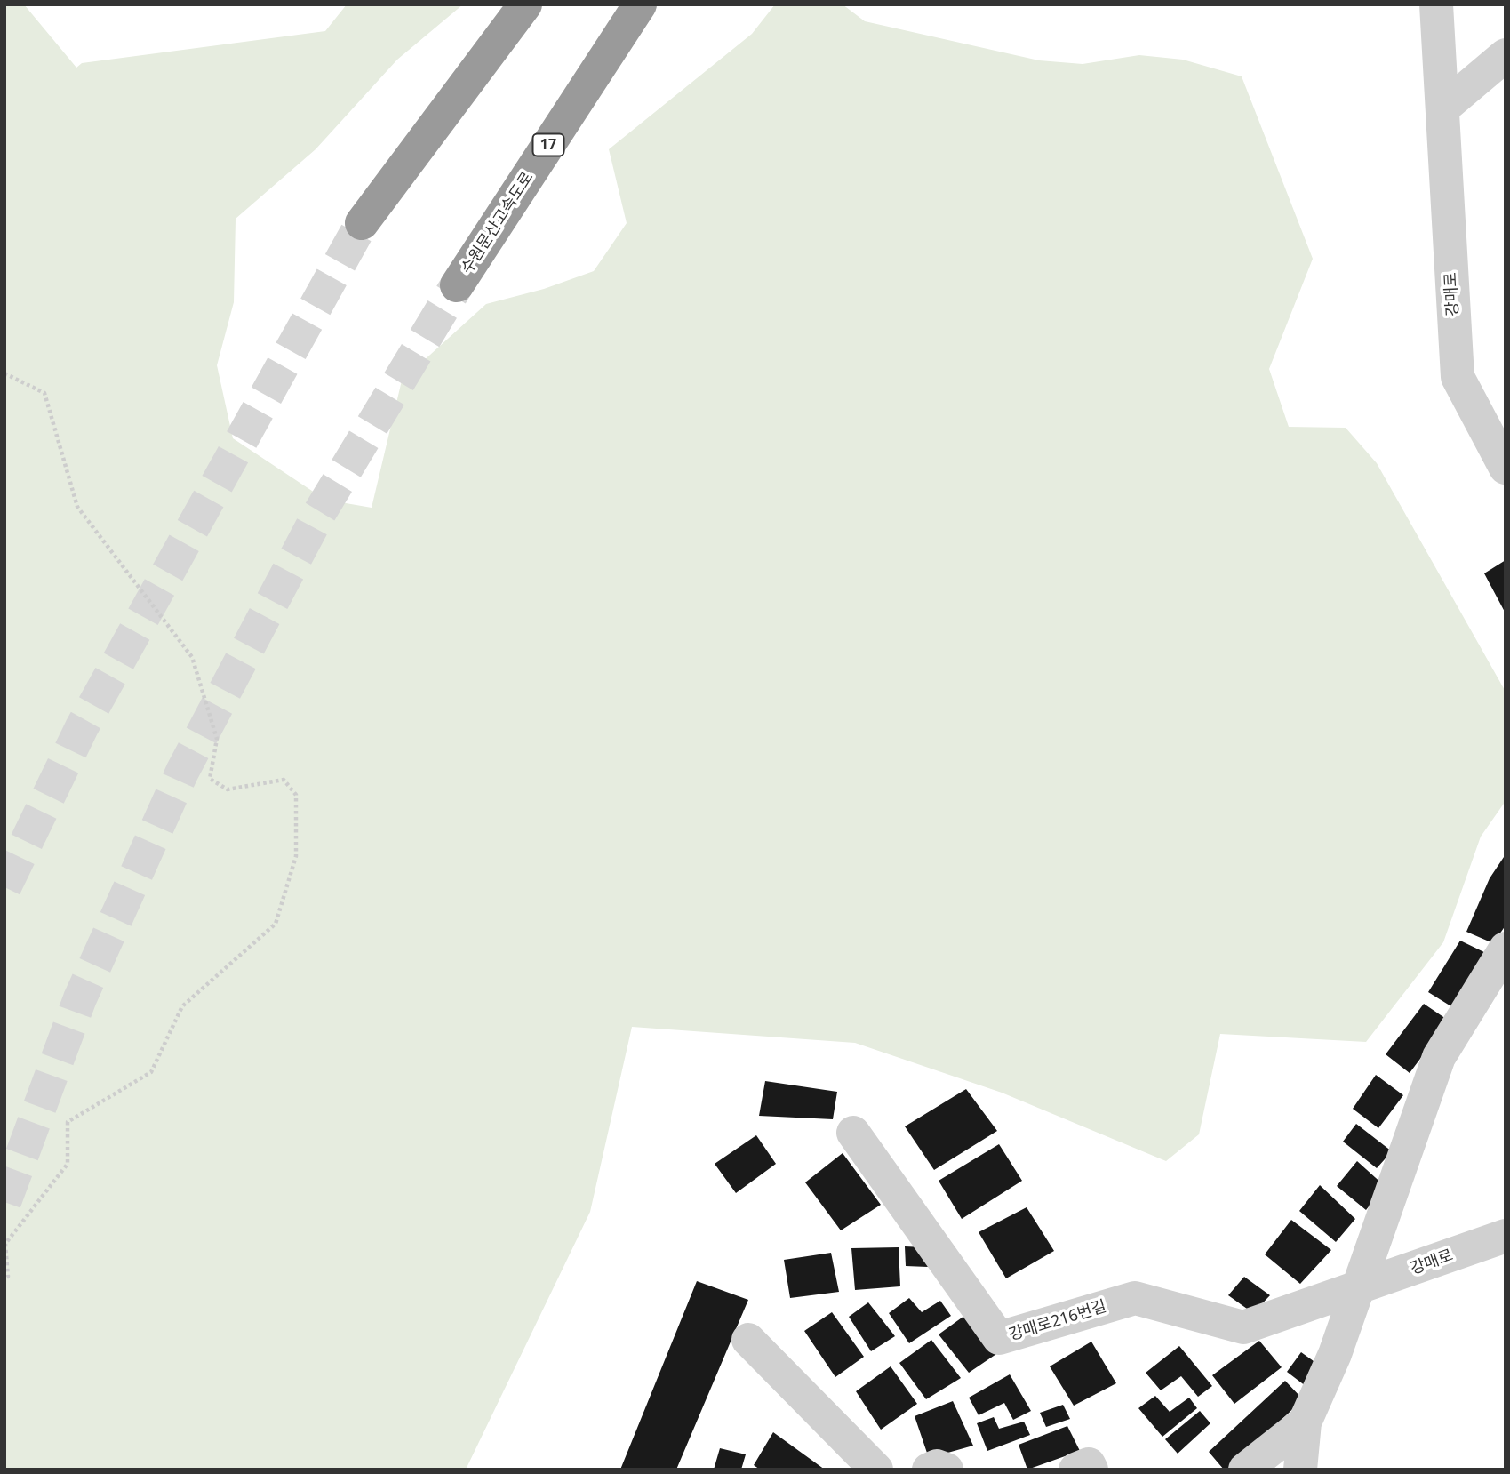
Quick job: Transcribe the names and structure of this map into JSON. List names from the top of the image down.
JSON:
{
  "streets": {
    "highway": ["17", "수원문산고속도로"],
    "street": ["강매로", "강매로216번길"]
  },
  "crossings": [
    ["강매로", "강매로216번길"]
  ]
}
